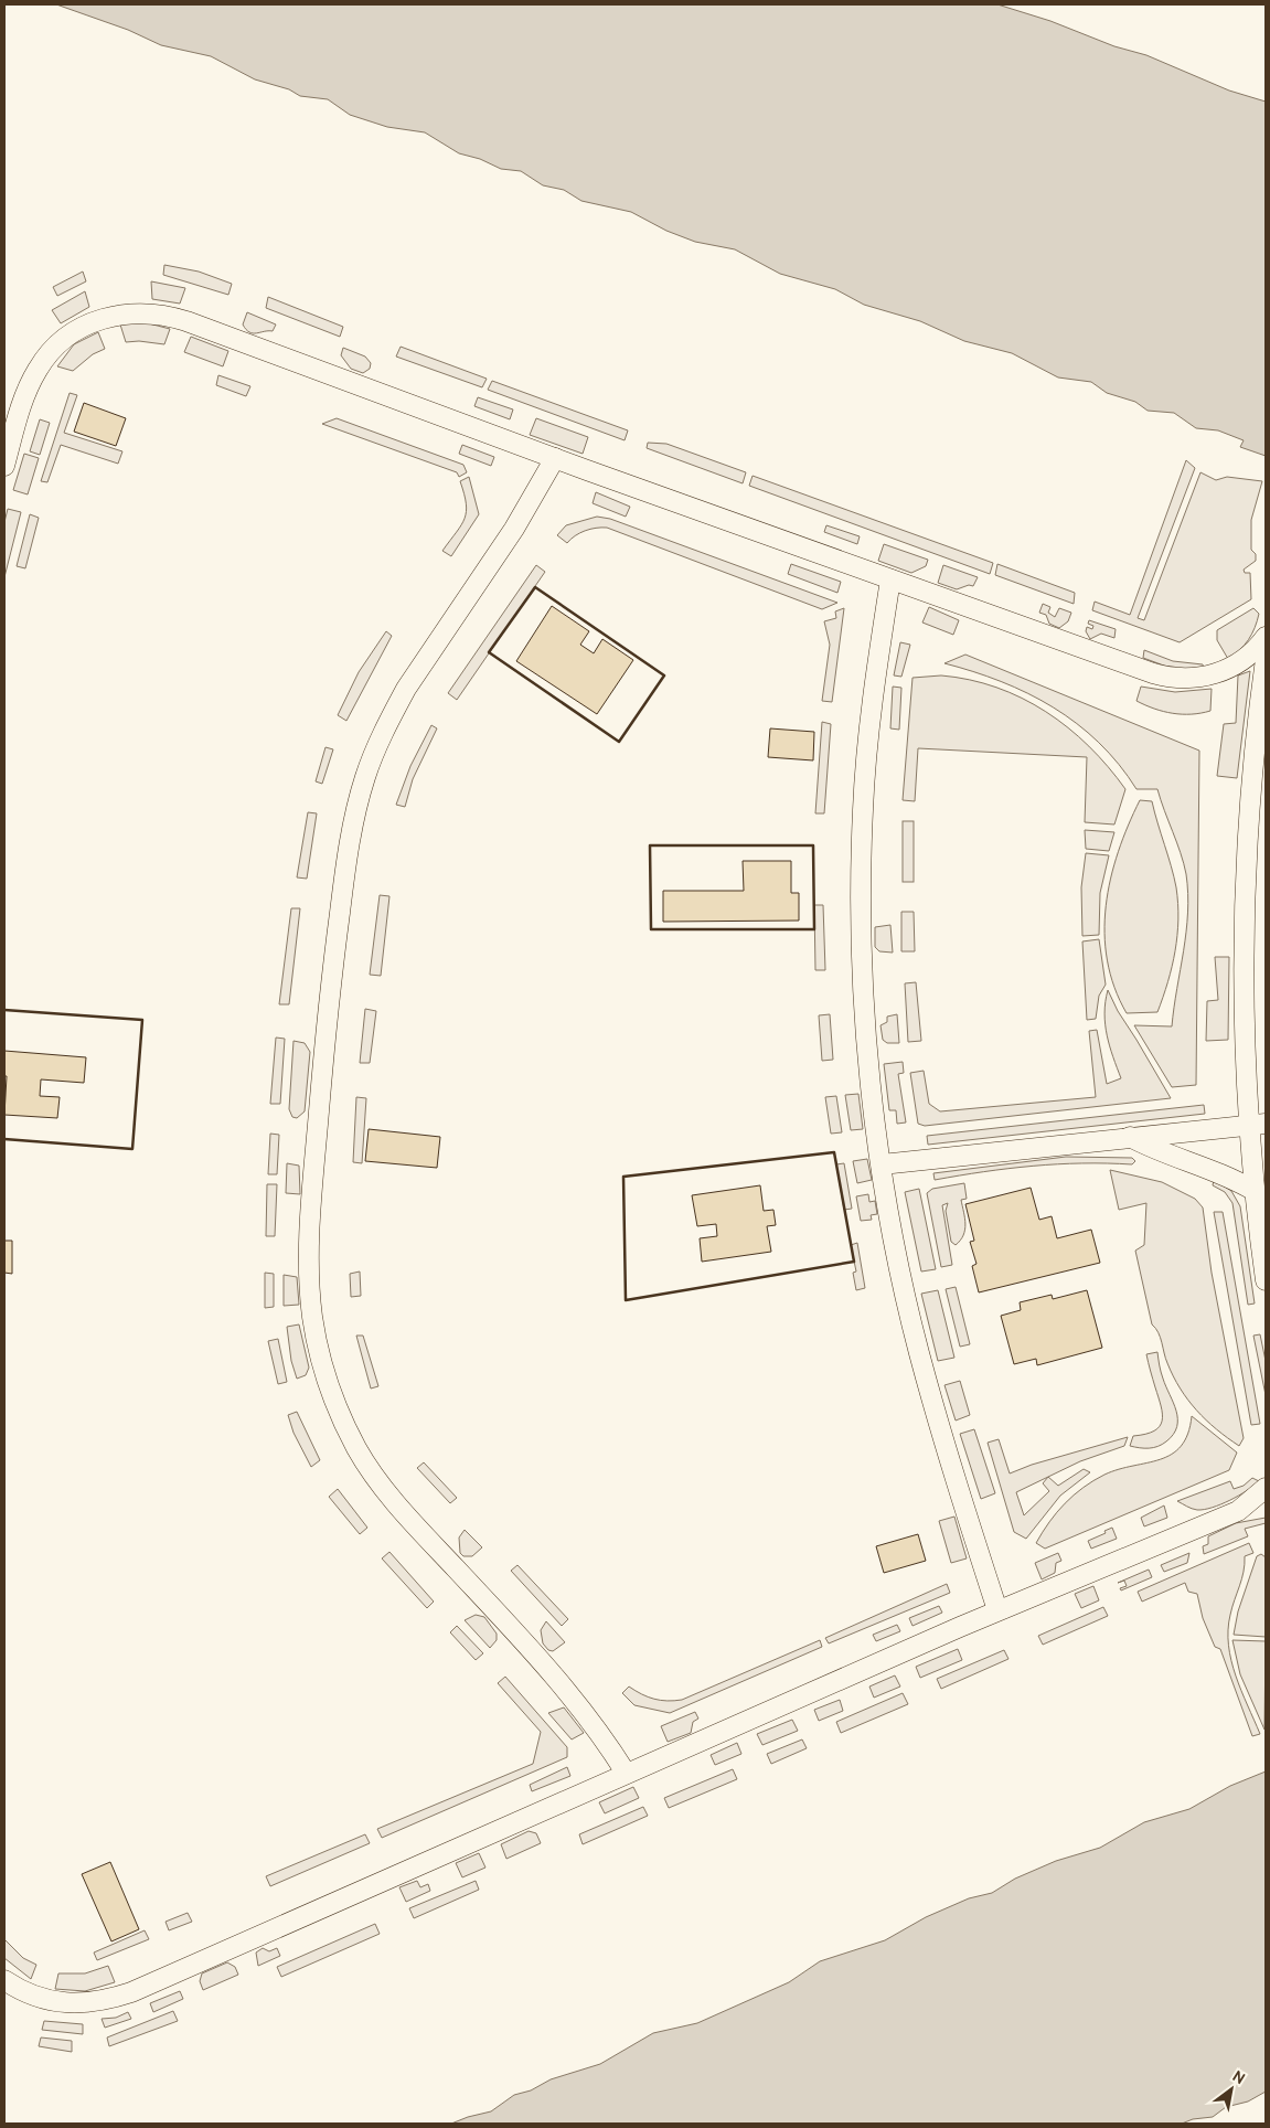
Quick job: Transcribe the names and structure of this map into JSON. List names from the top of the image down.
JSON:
{
  "north": "top right"
}
